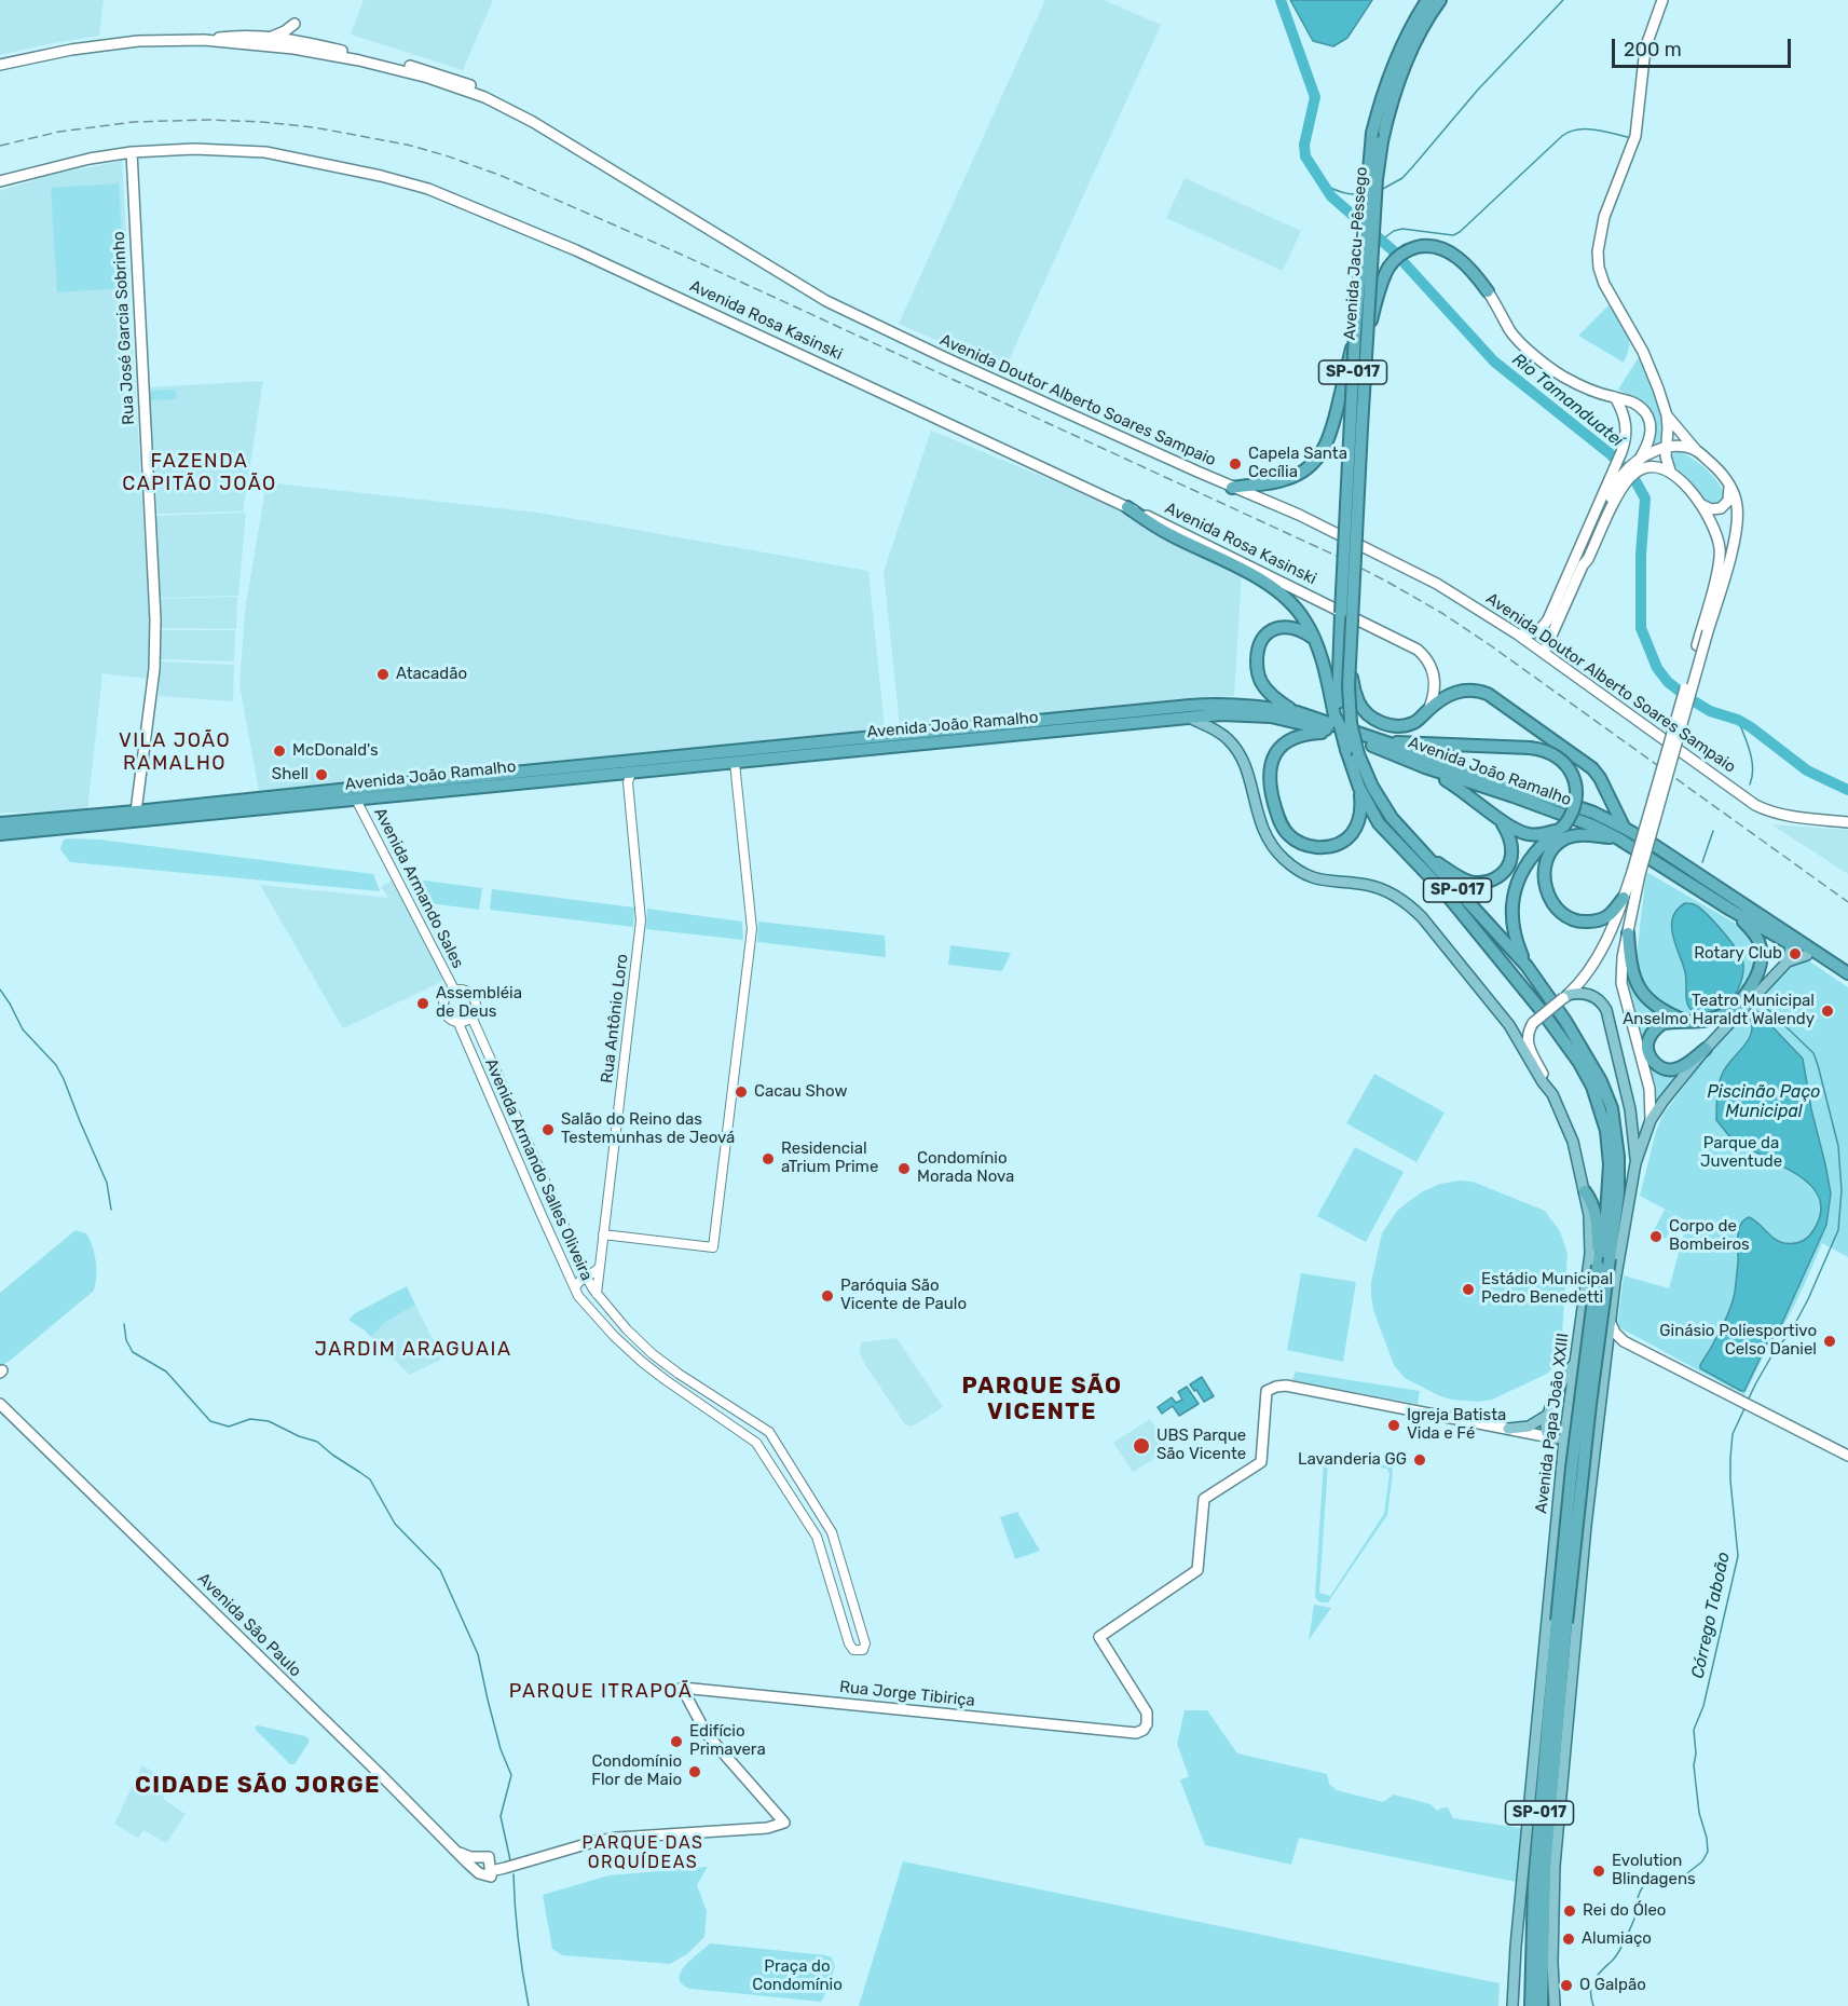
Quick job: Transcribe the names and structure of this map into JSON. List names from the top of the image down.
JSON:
{
  "streets": {
    "highway": [
      "Avenida Jacu-Pêssego",
      "SP-017",
      "Avenida João Ramalho",
      "Avenida Papa João XXIII"
    ],
    "main road": [
      "Avenida Rosa Kasinski",
      "Rua José Garcia Sobrinho",
      "Avenida Doutor Alberto Soares Sampaio",
      "Avenida São Paulo",
      "Rua Jorge Tibiriça"
    ],
    "street": ["Avenida Armando Sales", "Rua Antônio Loro", "Avenida Armando Salles Oliveira"]
  },
  "crossings": [
    ["Avenida Jacu-Pêssego", "Avenida João Ramalho"],
    ["Avenida Jacu-Pêssego", "Avenida Papa João XXIII"],
    ["Avenida Rosa Kasinski", "Rua José Garcia Sobrinho"],
    ["Rua José Garcia Sobrinho", "Avenida João Ramalho"],
    ["Avenida João Ramalho", "Avenida Armando Sales"],
    ["Avenida João Ramalho", "Rua Antônio Loro"],
    ["Avenida João Ramalho", "Avenida Papa João XXIII"],
    ["Avenida Armando Sales", "Avenida Armando Salles Oliveira"],
    ["Rua Antônio Loro", "Avenida Armando Salles Oliveira"],
    ["Avenida São Paulo", "Rua Jorge Tibiriça"]
  ],
  "districts": [
    "FAZENDA CAPITÃO JOÃO",
    "VILA JOÃO RAMALHO",
    "JARDIM ARAGUAIA",
    "PARQUE SÃO VICENTE",
    "PARQUE ITRAPOÃ",
    "CIDADE SÃO JORGE",
    "PARQUE DAS ORQUÍDEAS"
  ],
  "water": ["Rio Tamanduateí", "Piscinão Paço Municipal", "Córrego Taboão"],
  "parks": ["Parque da Juventude", "Praça do Condomínio"],
  "places": [
    "Capela Santa Cecília",
    "Atacadão",
    "McDonald's",
    "Shell",
    "Rotary Club",
    "Assembléia de Deus",
    "Teatro Municipal Anselmo Haraldt Walendy",
    "Cacau Show",
    "Salão do Reino das Testemunhas de Jeová",
    "Residencial aTrium Prime",
    "Condomínio Morada Nova",
    "Corpo de Bombeiros",
    "Estádio Municipal Pedro Benedetti",
    "Paróquia São Vicente de Paulo",
    "Ginásio Poliesportivo Celso Daniel",
    "Igreja Batista Vida e Fé",
    "UBS Parque São Vicente",
    "Lavanderia GG",
    "Edifício Primavera",
    "Condomínio Flor de Maio",
    "Evolution Blindagens",
    "Rei do Óleo",
    "Alumiaço",
    "O Galpão"
  ],
  "scale_bar": "200 m"
}
